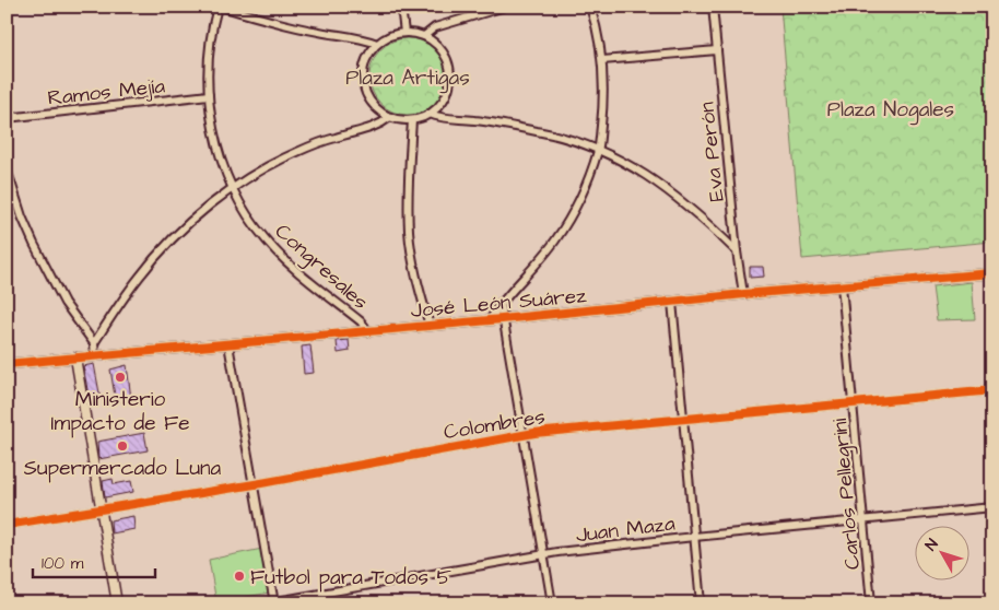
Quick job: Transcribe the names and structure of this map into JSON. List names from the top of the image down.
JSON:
{
  "streets": {
    "street": [
      "Ramos Mejía",
      "Eva Perón",
      "Congresales",
      "José León Suárez",
      "Colombres",
      "Carlos Pellegrini",
      "Juan Maza"
    ]
  },
  "crossings": [
    ["Ramos Mejía", "Congresales"],
    ["Eva Perón", "José León Suárez"],
    ["Congresales", "José León Suárez"],
    ["José León Suárez", "Carlos Pellegrini"],
    ["Colombres", "Carlos Pellegrini"],
    ["Carlos Pellegrini", "Juan Maza"]
  ],
  "parks": ["Plaza Artigas", "Plaza Nogales"],
  "places": ["Ministerio Impacto de Fe", "Supermercado Luna", "Futbol para Todos 5"],
  "scale_bar": "100 m",
  "north": "top left"
}
